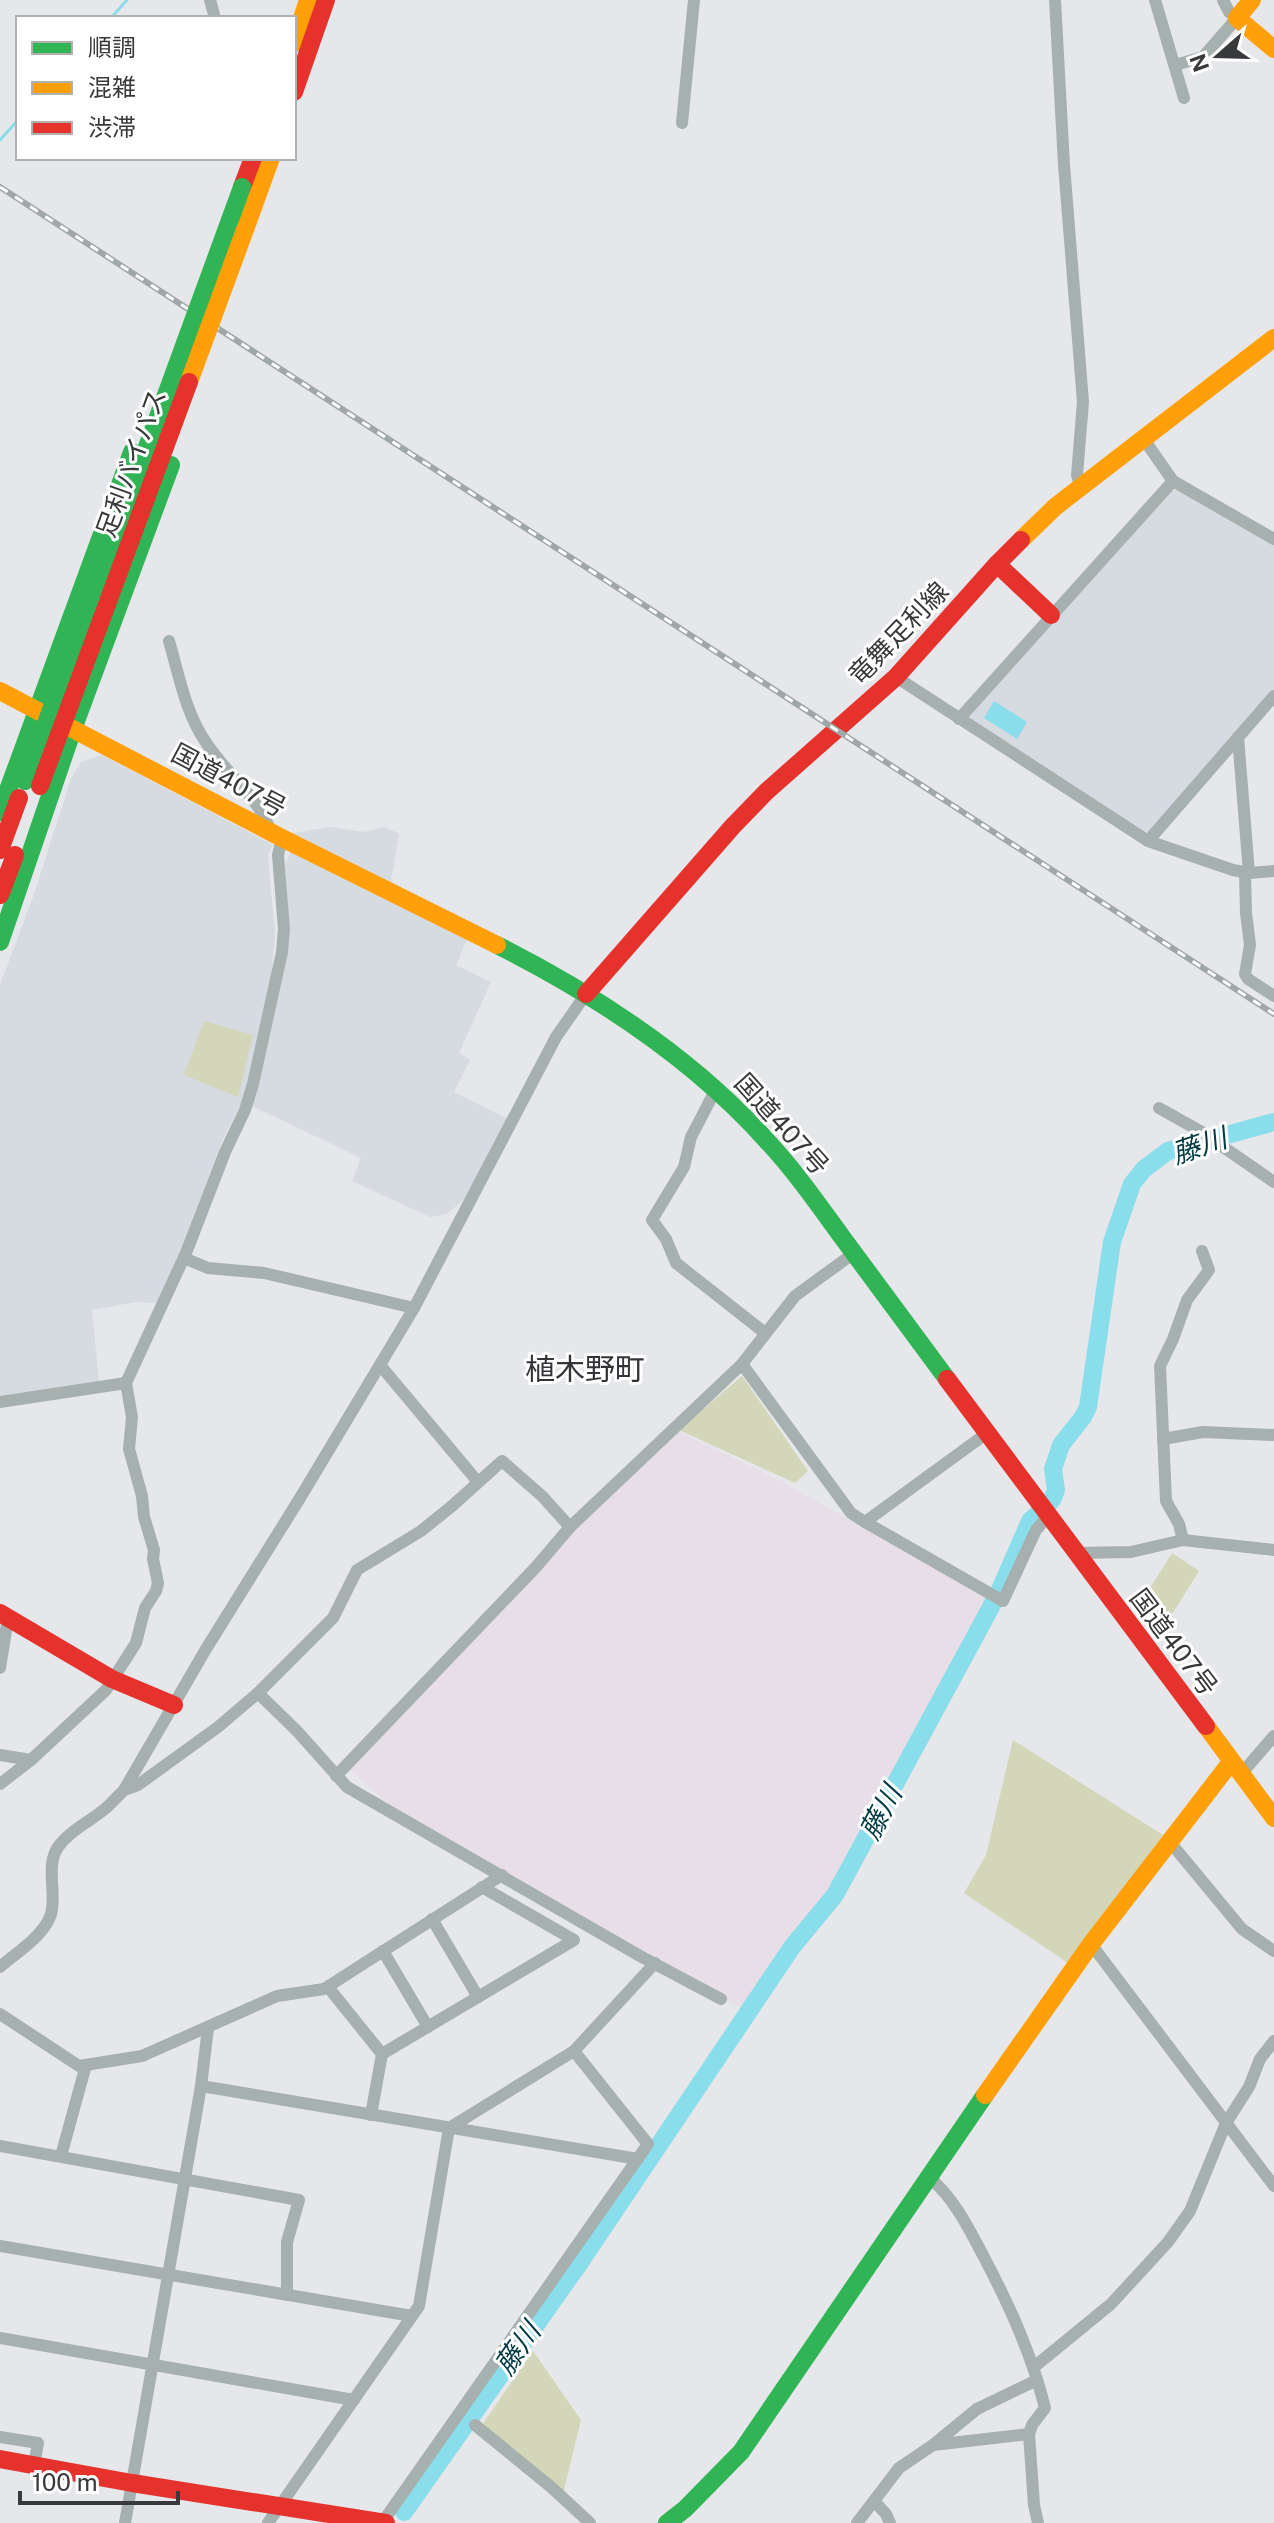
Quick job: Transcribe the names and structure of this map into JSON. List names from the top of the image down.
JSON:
{
  "streets": {
    "main road": ["足利バイパス", "竜舞足利線", "国道407号"]
  },
  "crossings": [
    ["竜舞足利線", "国道407号"]
  ],
  "districts": ["植木野町"],
  "water": ["藤川"],
  "legend": ["順調", "混雑", "渋滞"],
  "scale_bar": "100 m",
  "north": "left"
}
